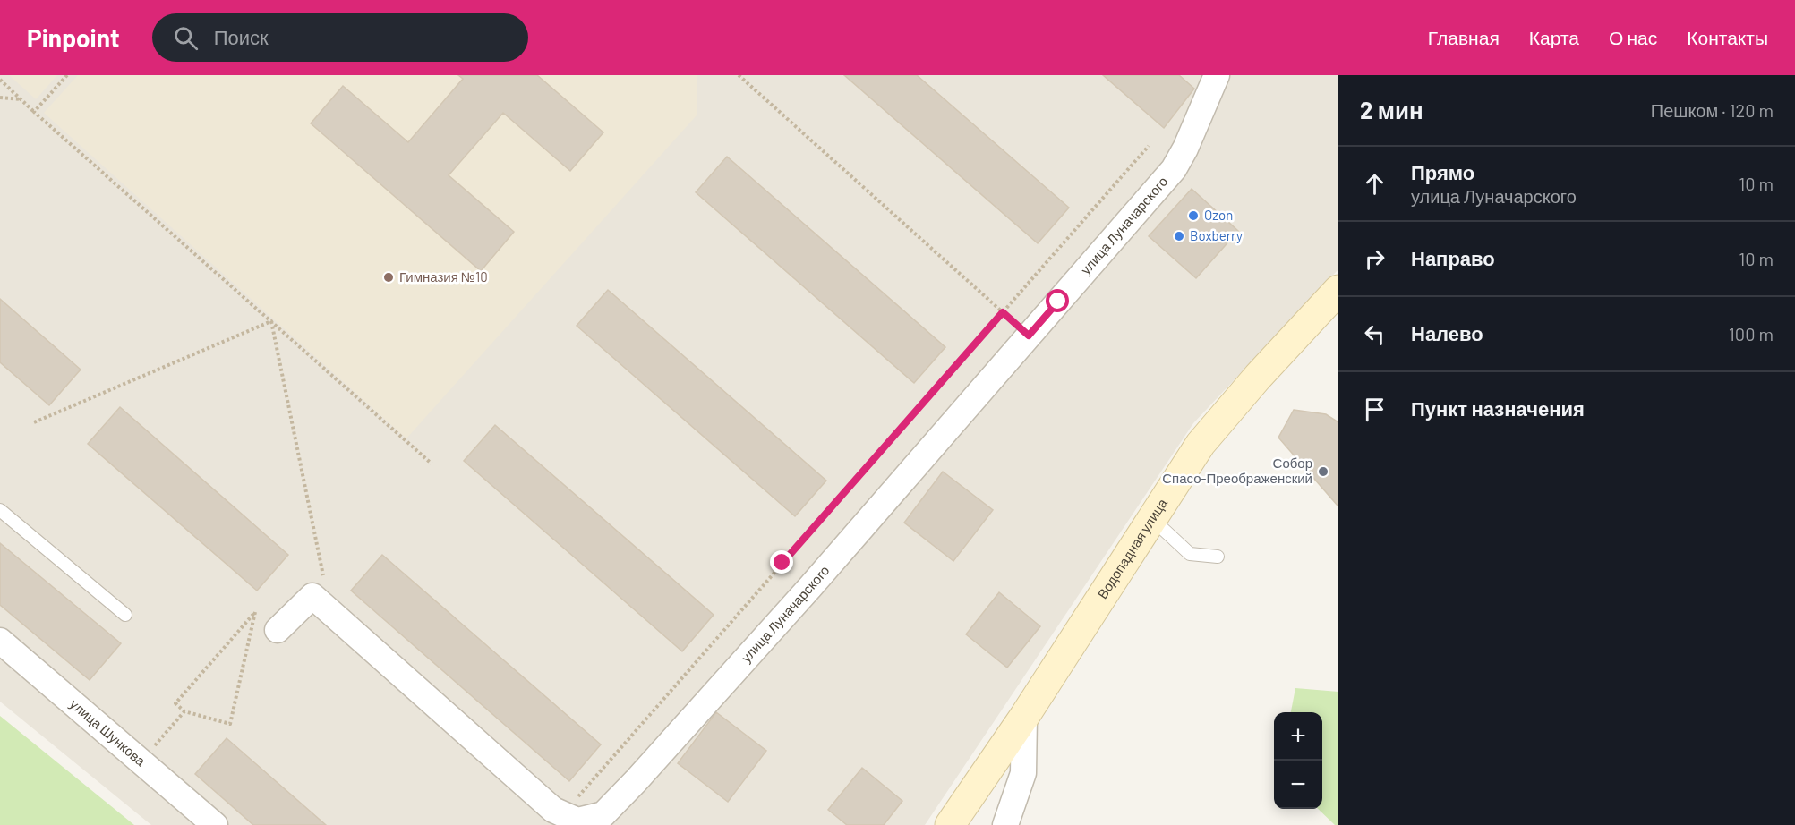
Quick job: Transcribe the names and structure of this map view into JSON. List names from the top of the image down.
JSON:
{
  "streets": {
    "street": ["улица Луначарского", "Водопадная улица", "улица Шункова"]
  },
  "places": [
    "Ozon",
    "Boxberry",
    "Гимназия №10",
    "Собор Спасо-Преображенский"
  ],
  "page": {
    "header": "Pinpoint",
    "search": "Поиск",
    "nav": [
      "Главная",
      "Карта",
      "О нас",
      "Контакты"
    ],
    "heading": ["2 мин", "Пешком · 120 m"],
    "list": [
      ["Прямо", "улица Луначарского", "10 m"],
      ["Направо", "10 m"],
      ["Налево", "100 m"],
      "Пункт назначения"
    ],
    "map_buttons": ["+", "−"]
  }
}
